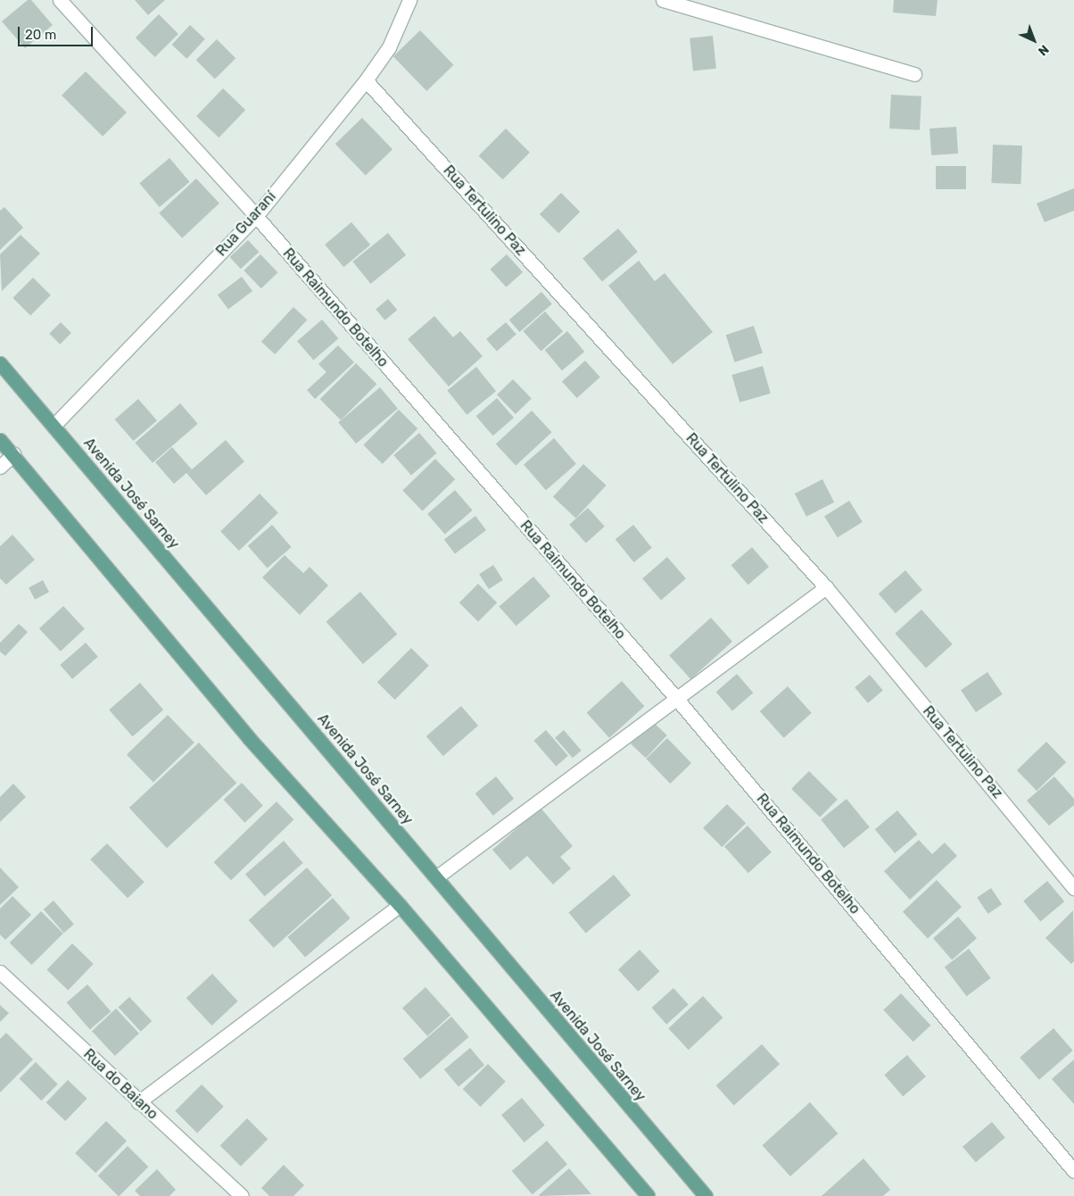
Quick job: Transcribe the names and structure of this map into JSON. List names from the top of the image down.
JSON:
{
  "streets": {
    "main road": ["Avenida José Sarney"],
    "street": [
      "Rua Tertulino Paz",
      "Rua Guaraní",
      "Rua Raimundo Botelho",
      "Rua do Baiano"
    ]
  },
  "crossings": [
    ["Rua Tertulino Paz", "Rua Guaraní"],
    ["Rua Guaraní", "Rua Raimundo Botelho"],
    ["Rua Guaraní", "Avenida José Sarney"]
  ],
  "scale_bar": "20 m",
  "north": "bottom right"
}
